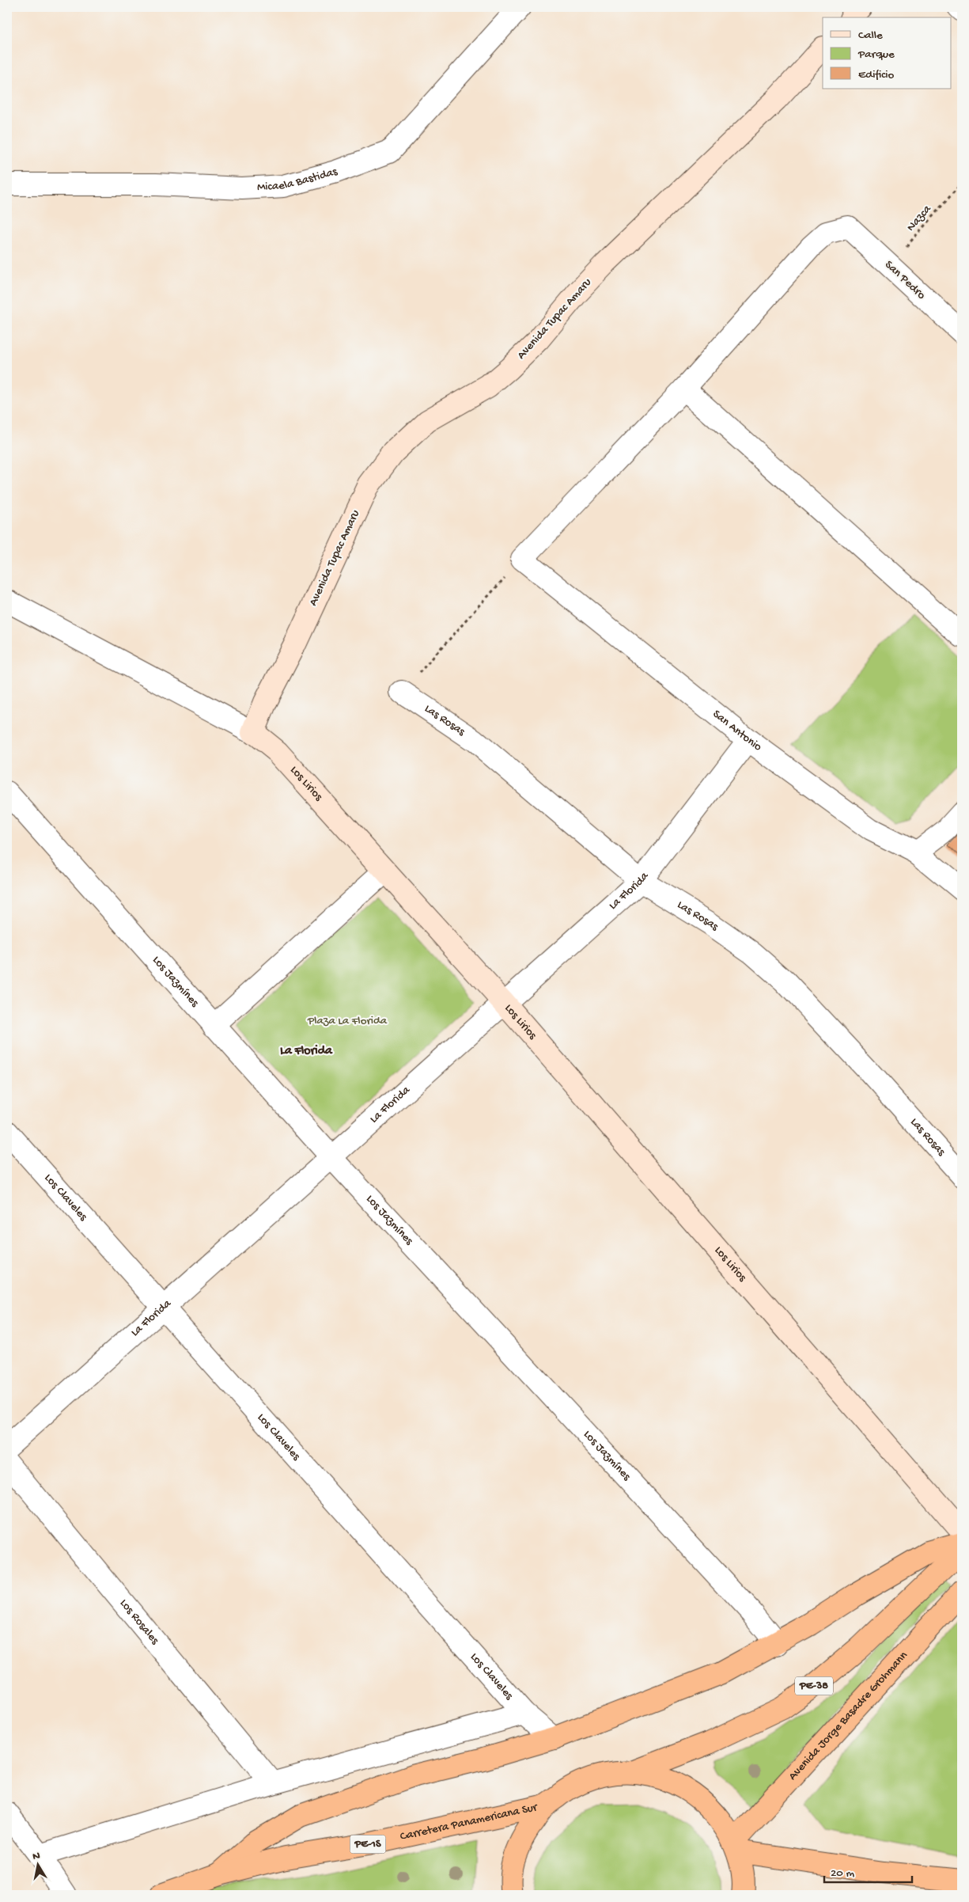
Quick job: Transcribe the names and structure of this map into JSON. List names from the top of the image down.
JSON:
{
  "streets": {
    "highway": [
      "PE-38",
      "Avenida Jorge Basadre Grohmann",
      "Carretera Panamericana Sur",
      "PE-1S"
    ],
    "street": [
      "Micaela Bastidas",
      "San Pedro",
      "Avenida Tupac Amaru",
      "Las Rosas",
      "San Antonio",
      "Los Lirios",
      "La Florida",
      "Los Jazmínes",
      "Los Claveles",
      "Los Rosales"
    ],
    "path": ["Nazca"]
  },
  "crossings": [
    ["Nazca", "San Pedro"],
    ["Avenida Tupac Amaru", "Los Lirios"],
    ["Las Rosas", "La Florida"],
    ["San Antonio", "La Florida"],
    ["Los Lirios", "La Florida"],
    ["La Florida", "Los Jazmínes"],
    ["La Florida", "Los Claveles"],
    ["PE-38", "PE-1S"],
    ["Avenida Jorge Basadre Grohmann", "PE-1S"],
    ["Carretera Panamericana Sur", "PE-1S"]
  ],
  "districts": ["La Florida"],
  "parks": ["Plaza La Florida"],
  "legend": ["Calle", "Parque", "Edificio"],
  "scale_bar": "20 m",
  "north": "top"
}
